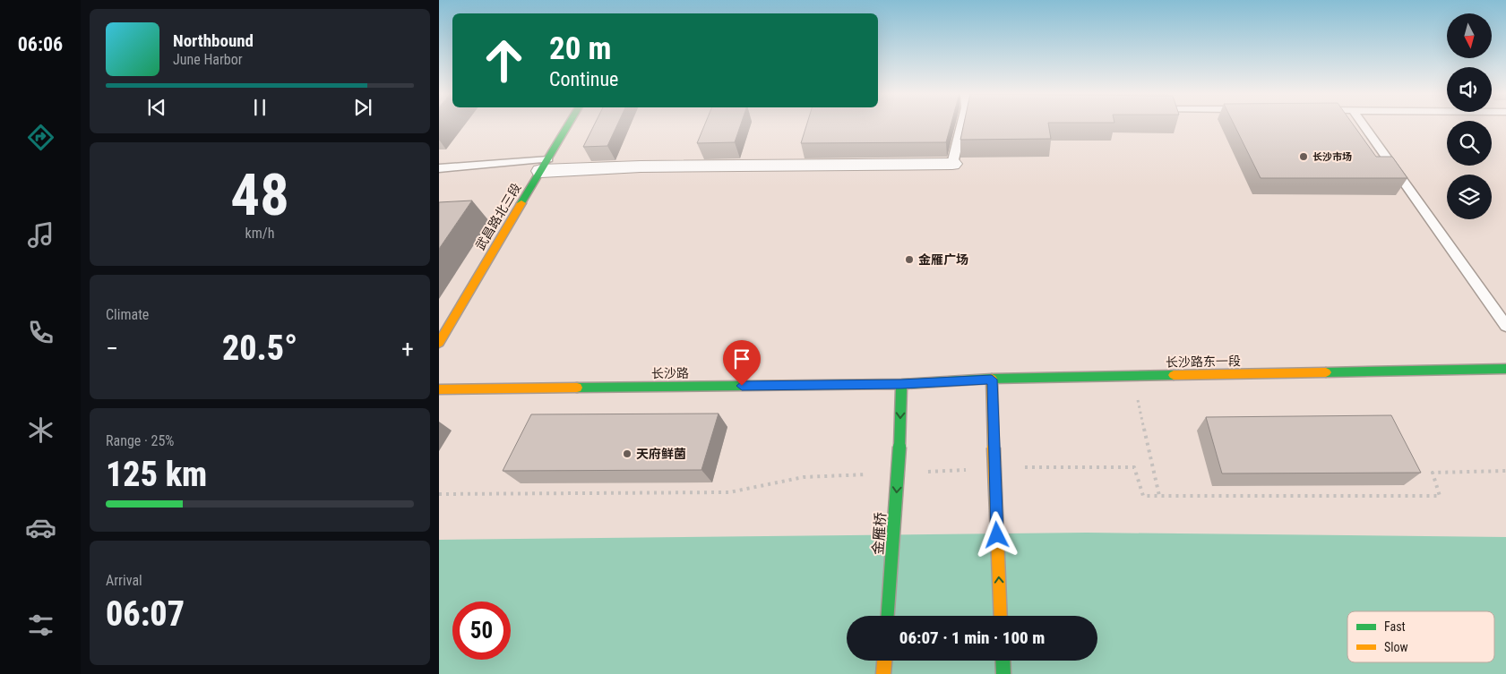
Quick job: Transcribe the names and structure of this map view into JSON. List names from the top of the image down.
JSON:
{
  "streets": {
    "main road": [
      "武昌路北三段",
      "长沙路东一段",
      "长沙路",
      "金雁桥"
    ]
  },
  "crossings": [
    ["长沙路东一段", "长沙路"],
    ["长沙路东一段", "金雁桥"],
    ["长沙路", "金雁桥"]
  ],
  "one_way": ["金雁桥"],
  "places": ["长沙市场", "金雁广场", "天府鲜菌"],
  "legend": ["Fast", "Slow"],
  "north": "bottom",
  "page": {
    "tabs": "06:06",
    "turn": ["20 m", "Continue"],
    "song": ["Northbound", "June Harbor"],
    "tile": [
      ["48", "km/h"],
      "Climate",
      ["Range · 25%", "125 km"],
      ["Arrival", "06:07"]
    ],
    "heat": ["−", "20.5°", "+"],
    "limit": "50",
    "trip": "06:07 · 1 min · 100 m"
  }
}
